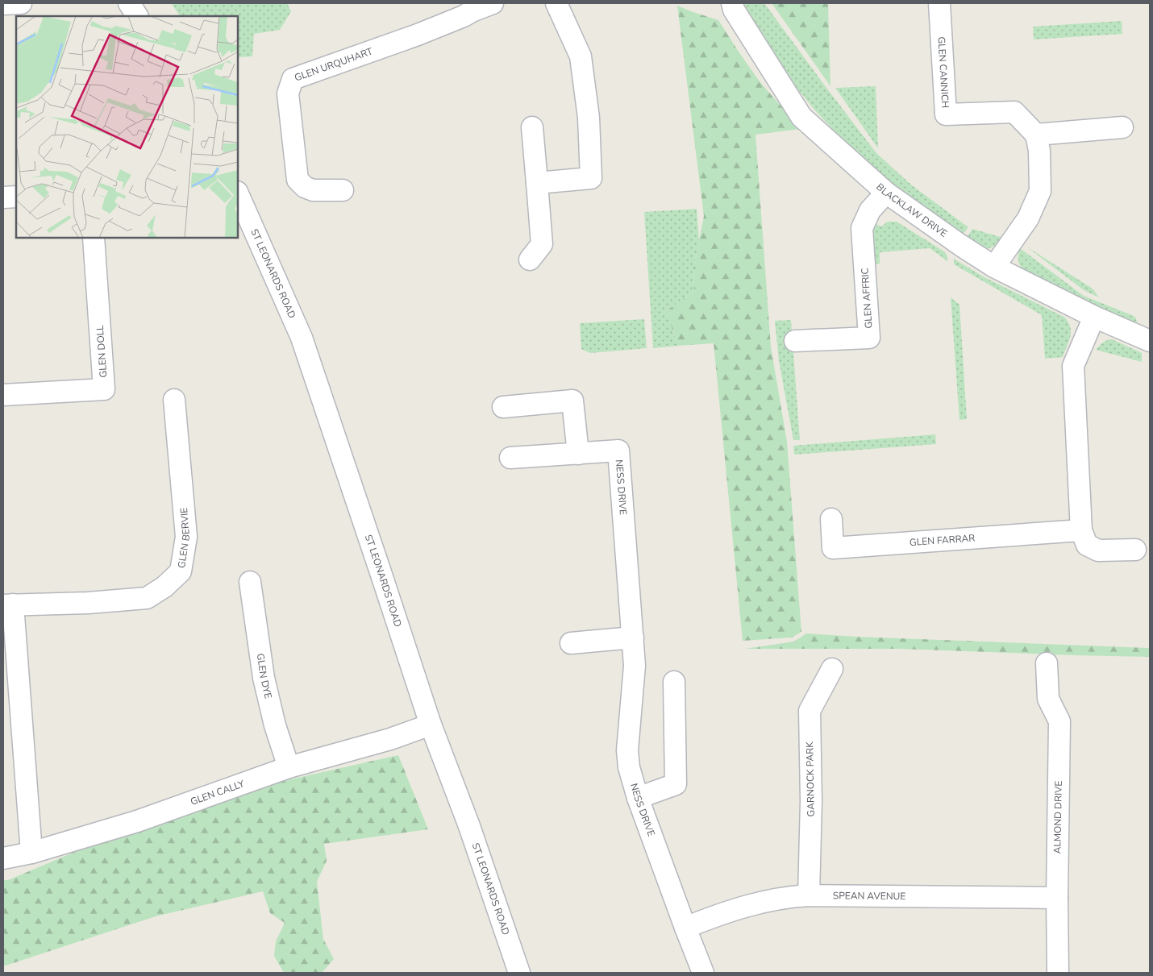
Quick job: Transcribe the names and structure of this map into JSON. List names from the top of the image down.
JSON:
{
  "streets": {
    "street": [
      "GLEN URQUHART",
      "GLEN CANNICH",
      "BLACKLAW DRIVE",
      "ST LEONARDS ROAD",
      "GLEN AFFRIC",
      "GLEN DOLL",
      "NESS DRIVE",
      "GLEN BERVIE",
      "GLEN FARRAR",
      "GLEN DYE",
      "GARNOCK PARK",
      "GLEN CALLY",
      "ALMOND DRIVE",
      "SPEAN AVENUE"
    ]
  },
  "crossings": [
    ["BLACKLAW DRIVE", "GLEN AFFRIC"],
    ["ST LEONARDS ROAD", "GLEN CALLY"],
    ["NESS DRIVE", "SPEAN AVENUE"],
    ["GLEN BERVIE", "GLEN CALLY"],
    ["GLEN DYE", "GLEN CALLY"],
    ["GARNOCK PARK", "SPEAN AVENUE"],
    ["ALMOND DRIVE", "SPEAN AVENUE"]
  ]
}
